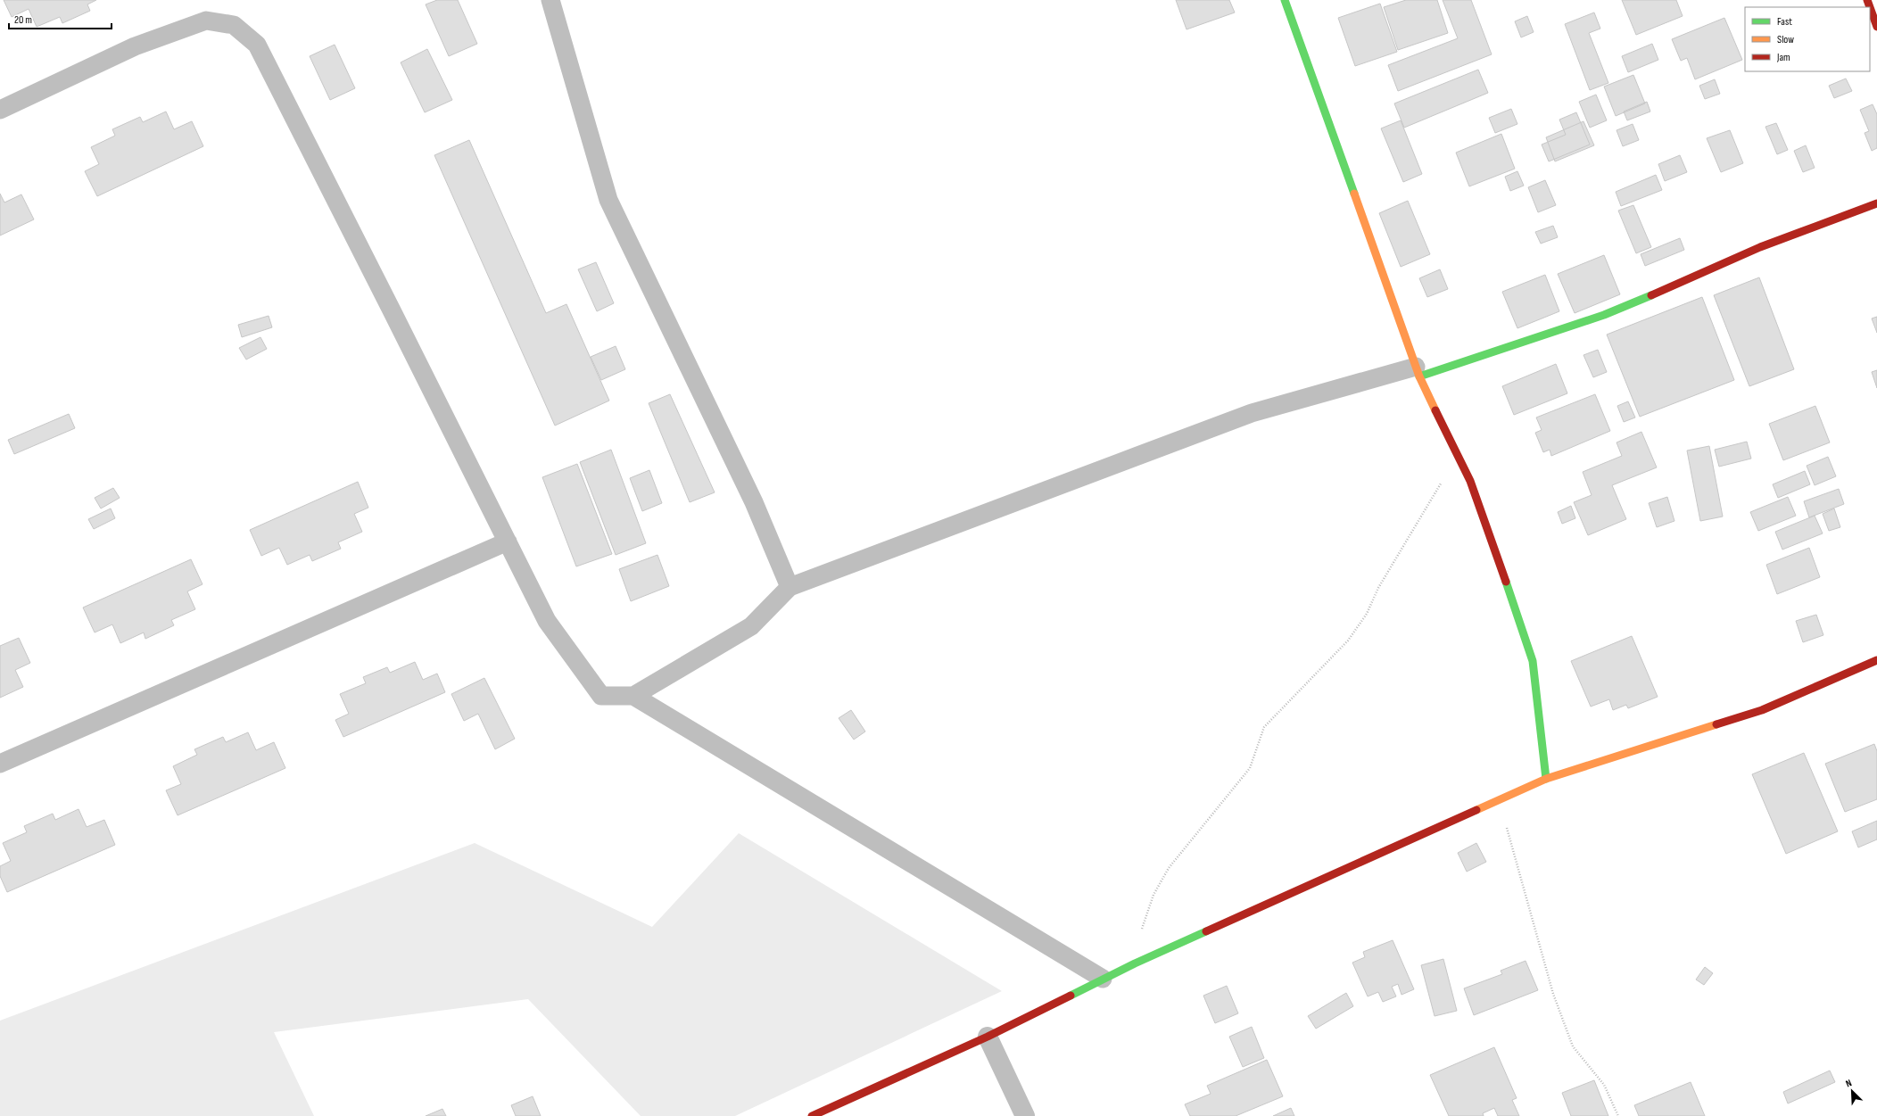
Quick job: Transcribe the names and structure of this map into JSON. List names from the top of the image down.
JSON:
{
  "legend": ["Fast", "Slow", "Jam"],
  "scale_bar": "20 m",
  "north": "top left"
}
